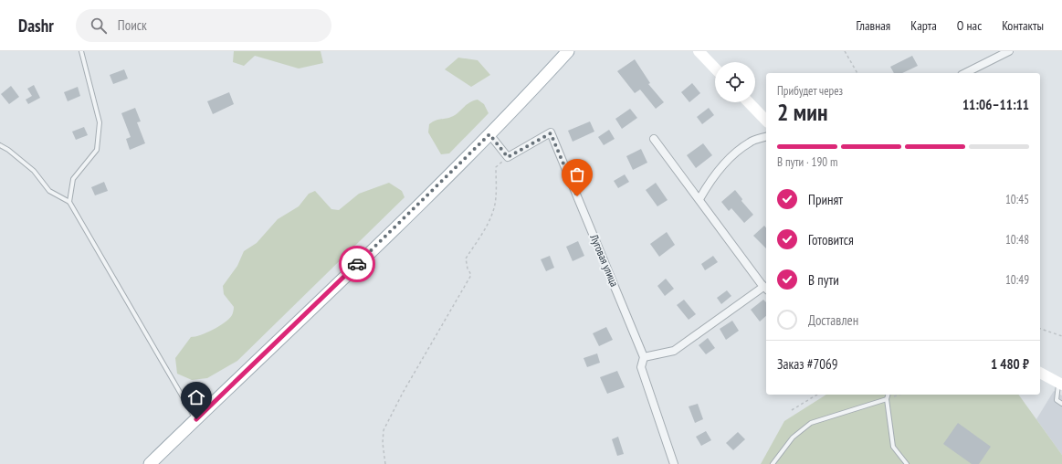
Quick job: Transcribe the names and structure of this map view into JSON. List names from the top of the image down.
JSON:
{
  "streets": {
    "street": ["Луговая улица"]
  },
  "page": {
    "header": "Dashr",
    "search": "Поиск",
    "nav": [
      "Главная",
      "Карта",
      "О нас",
      "Контакты"
    ],
    "heading": ["2 мин", "Прибудет через", "11:06–11:11"],
    "panel": ["Заказ #7069", "1 480 ₽"],
    "bar": "В пути · 190 m",
    "list": [
      ["Принят", "10:45"],
      ["Готовится", "10:48"],
      ["В пути", "10:49"],
      "Доставлен"
    ]
  }
}
